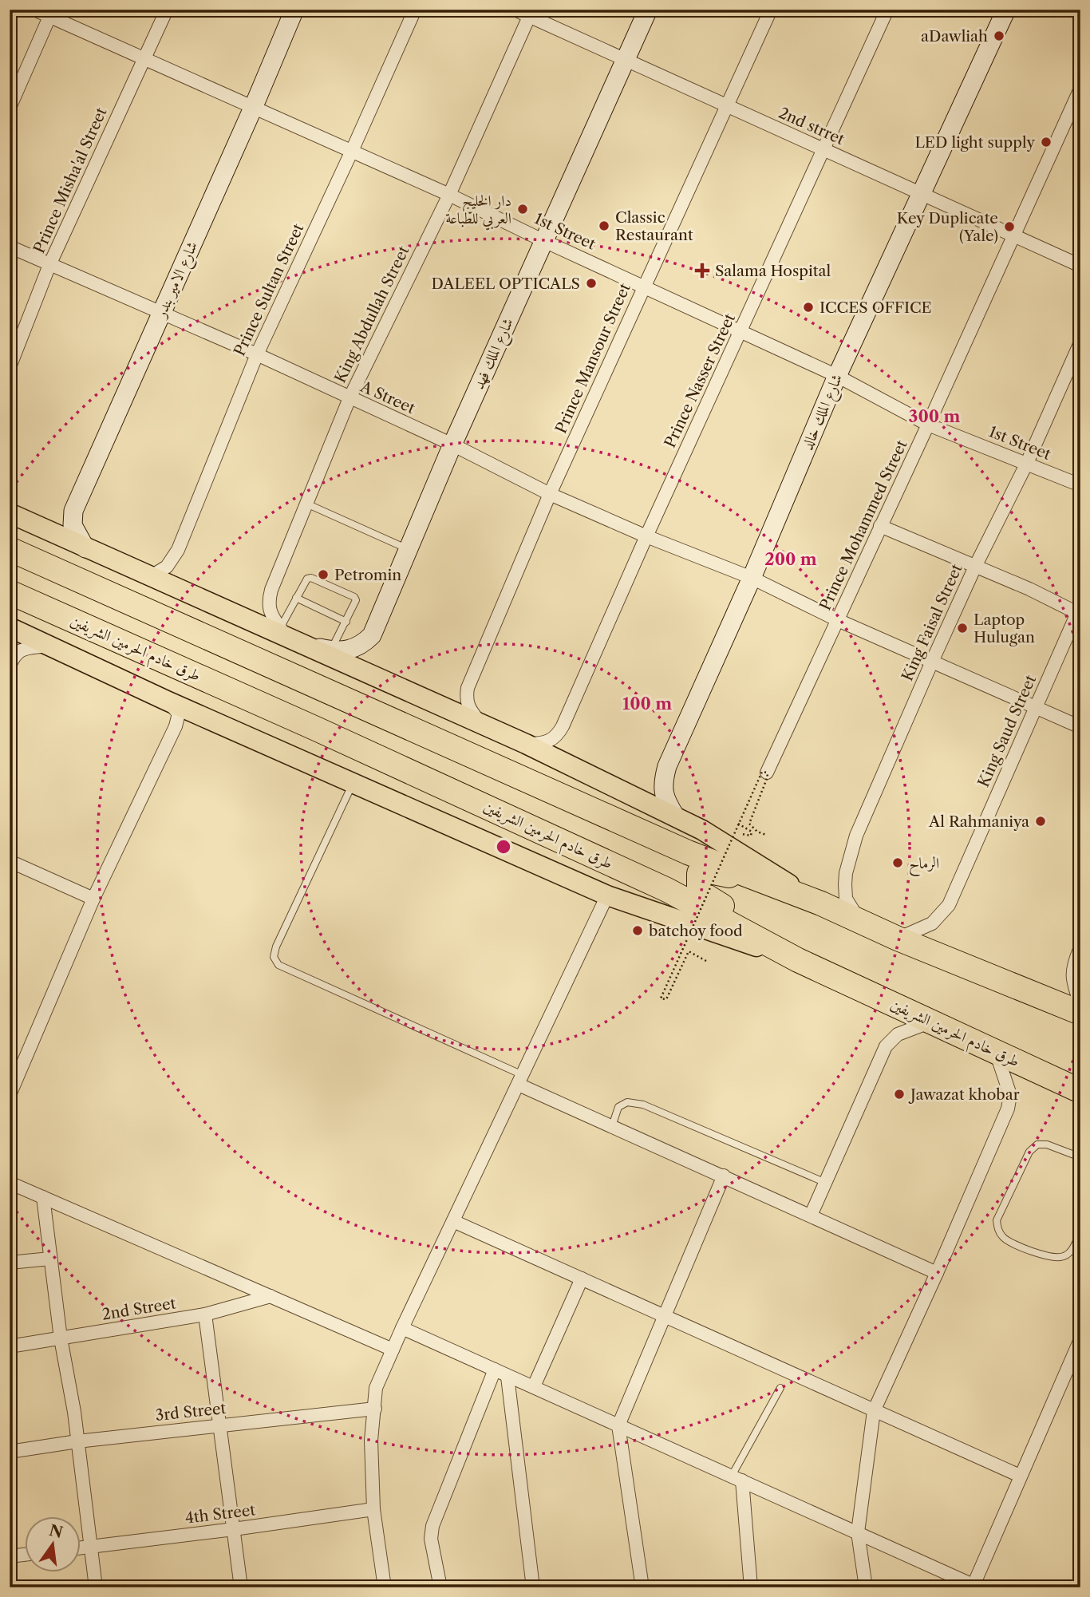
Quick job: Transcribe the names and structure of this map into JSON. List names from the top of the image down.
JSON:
{
  "streets": {
    "highway": ["طرق خادم الحرمين الشريفين"],
    "street": [
      "2nd strret",
      "Prince Misha'al Street",
      "1st Street",
      "شارع الامير بندر",
      "Prince Sultan Street",
      "King Abdullah Street",
      "شارع الملك فهد",
      "Prince Mansour Street",
      "Prince Nasser Street",
      "A Street",
      "شارع الملك خالد",
      "Prince Mohammed Street",
      "King Faisal Street",
      "King Saud Street",
      "2nd Street",
      "3rd Street",
      "4th Street"
    ]
  },
  "crossings": [
    ["2nd strret", "King Abdullah Street"],
    ["2nd strret", "شارع الملك فهد"],
    ["2nd strret", "Prince Mansour Street"],
    ["2nd strret", "Prince Nasser Street"],
    ["2nd strret", "شارع الملك خالد"],
    ["2nd strret", "Prince Mohammed Street"],
    ["Prince Misha'al Street", "1st Street"],
    ["Prince Misha'al Street", "A Street"],
    ["1st Street", "شارع الامير بندر"],
    ["1st Street", "Prince Sultan Street"],
    ["1st Street", "King Abdullah Street"],
    ["1st Street", "شارع الملك فهد"],
    ["1st Street", "Prince Mansour Street"],
    ["1st Street", "Prince Nasser Street"],
    ["1st Street", "شارع الملك خالد"],
    ["1st Street", "Prince Mohammed Street"],
    ["1st Street", "King Faisal Street"],
    ["شارع الامير بندر", "A Street"],
    ["Prince Sultan Street", "A Street"],
    ["King Abdullah Street", "A Street"],
    ["شارع الملك فهد", "A Street"],
    ["Prince Mansour Street", "A Street"],
    ["Prince Nasser Street", "A Street"],
    ["A Street", "شارع الملك خالد"],
    ["A Street", "Prince Mohammed Street"],
    ["A Street", "King Faisal Street"],
    ["A Street", "King Saud Street"]
  ],
  "places": {
    "other": [
      "aDawliah",
      "LED light supply",
      "دار الخليج العربي للطباعة",
      "Classic Restaurant",
      "Key Duplicate (Yale)",
      "DALEEL OPTICALS",
      "ICCES OFFICE",
      "Petromin",
      "Laptop Hulugan",
      "Al Rahmaniya",
      "الرماح",
      "batchoy food",
      "Jawazat khobar"
    ],
    "health": ["Salama Hospital"]
  },
  "north": "top",
  "rings": ["300 m", "200 m", "100 m"]
}
